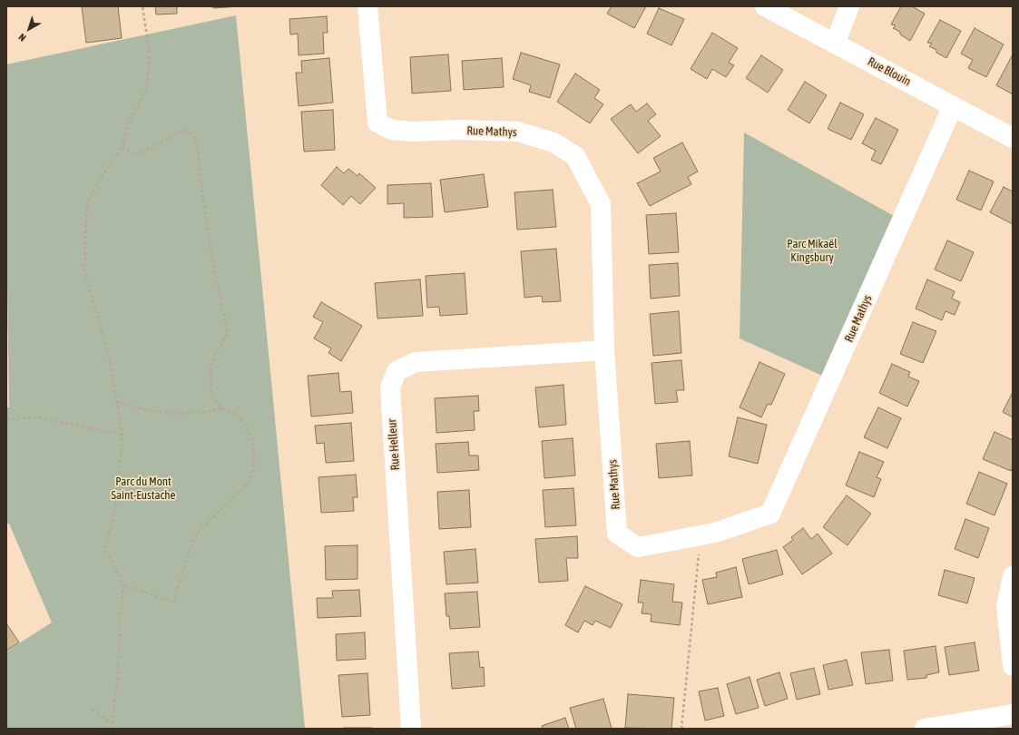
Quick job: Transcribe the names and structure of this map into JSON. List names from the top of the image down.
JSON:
{
  "streets": {
    "street": ["Rue Blouin", "Rue Mathys", "Rue Helleur"]
  },
  "crossings": [
    ["Rue Blouin", "Rue Mathys"],
    ["Rue Mathys", "Rue Helleur"]
  ],
  "parks": ["Parc Mikaël Kingsbury", "Parc du Mont Saint-Eustache"],
  "north": "bottom left"
}
